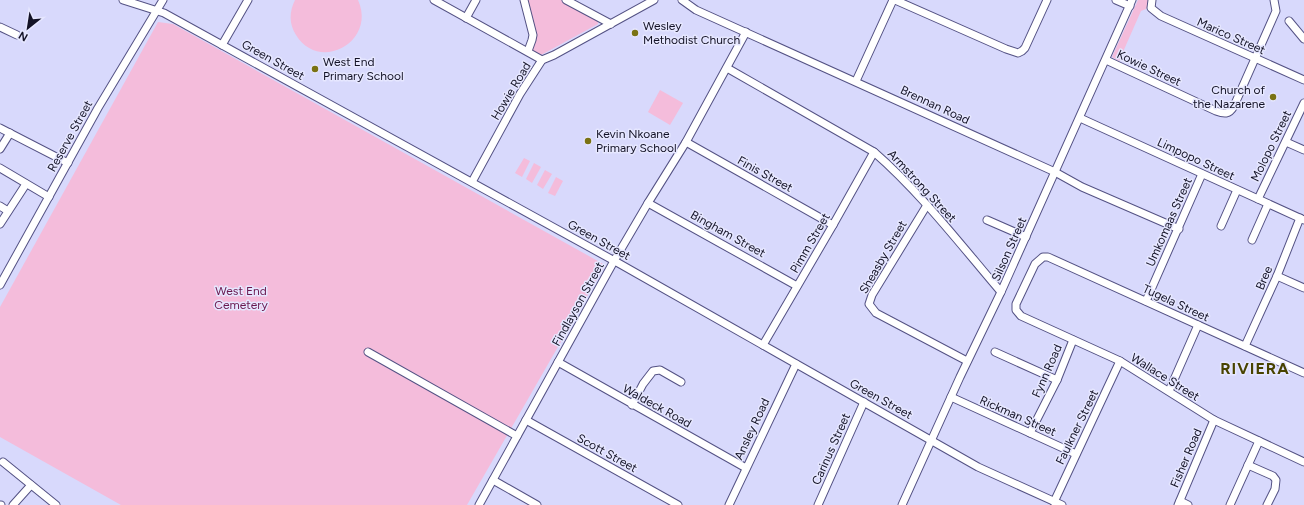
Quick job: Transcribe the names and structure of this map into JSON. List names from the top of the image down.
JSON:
{
  "streets": {
    "street": [
      "Marico Street",
      "Green Street",
      "Kowie Street",
      "Howie Road",
      "Brennan Road",
      "Reserve Street",
      "Molopo Street",
      "Limpopo Street",
      "Finis Street",
      "Armstrong Street",
      "Umkomaas Street",
      "Bingham Street",
      "Pimm Street",
      "Silson Street",
      "Sheasby Street",
      "Bree",
      "Tugela Street",
      "Findlayson Street",
      "Fynn Road",
      "Wallace Street",
      "Waldeck Road",
      "Rickman Street",
      "Faulkner Street",
      "Ansley Road",
      "Carinus Street",
      "Scott Street",
      "Fisher Road"
    ]
  },
  "crossings": [
    ["Marico Street", "Kowie Street"],
    ["Green Street", "Howie Road"],
    ["Green Street", "Reserve Street"],
    ["Green Street", "Pimm Street"],
    ["Green Street", "Silson Street"],
    ["Green Street", "Findlayson Street"],
    ["Green Street", "Faulkner Street"],
    ["Green Street", "Ansley Road"],
    ["Green Street", "Carinus Street"],
    ["Kowie Street", "Silson Street"],
    ["Brennan Road", "Umkomaas Street"],
    ["Brennan Road", "Silson Street"],
    ["Brennan Road", "Findlayson Street"],
    ["Molopo Street", "Limpopo Street"],
    ["Limpopo Street", "Umkomaas Street"],
    ["Limpopo Street", "Silson Street"],
    ["Limpopo Street", "Bree"],
    ["Finis Street", "Pimm Street"],
    ["Finis Street", "Findlayson Street"],
    ["Armstrong Street", "Pimm Street"],
    ["Armstrong Street", "Silson Street"],
    ["Armstrong Street", "Sheasby Street"],
    ["Armstrong Street", "Findlayson Street"],
    ["Umkomaas Street", "Tugela Street"],
    ["Bingham Street", "Pimm Street"],
    ["Bingham Street", "Findlayson Street"],
    ["Silson Street", "Sheasby Street"],
    ["Silson Street", "Rickman Street"],
    ["Bree", "Tugela Street"],
    ["Tugela Street", "Wallace Street"],
    ["Findlayson Street", "Waldeck Road"],
    ["Findlayson Street", "Scott Street"],
    ["Fynn Road", "Wallace Street"],
    ["Fynn Road", "Rickman Street"],
    ["Wallace Street", "Faulkner Street"],
    ["Wallace Street", "Fisher Road"],
    ["Waldeck Road", "Ansley Road"],
    ["Rickman Street", "Faulkner Street"]
  ],
  "districts": ["RIVIERA"],
  "parks": ["West End Cemetery"],
  "places": [
    "Wesley Methodist Church",
    "West End Primary School",
    "Church of the Nazarene",
    "Kevin Nkoane Primary School"
  ],
  "north": "bottom left"
}
